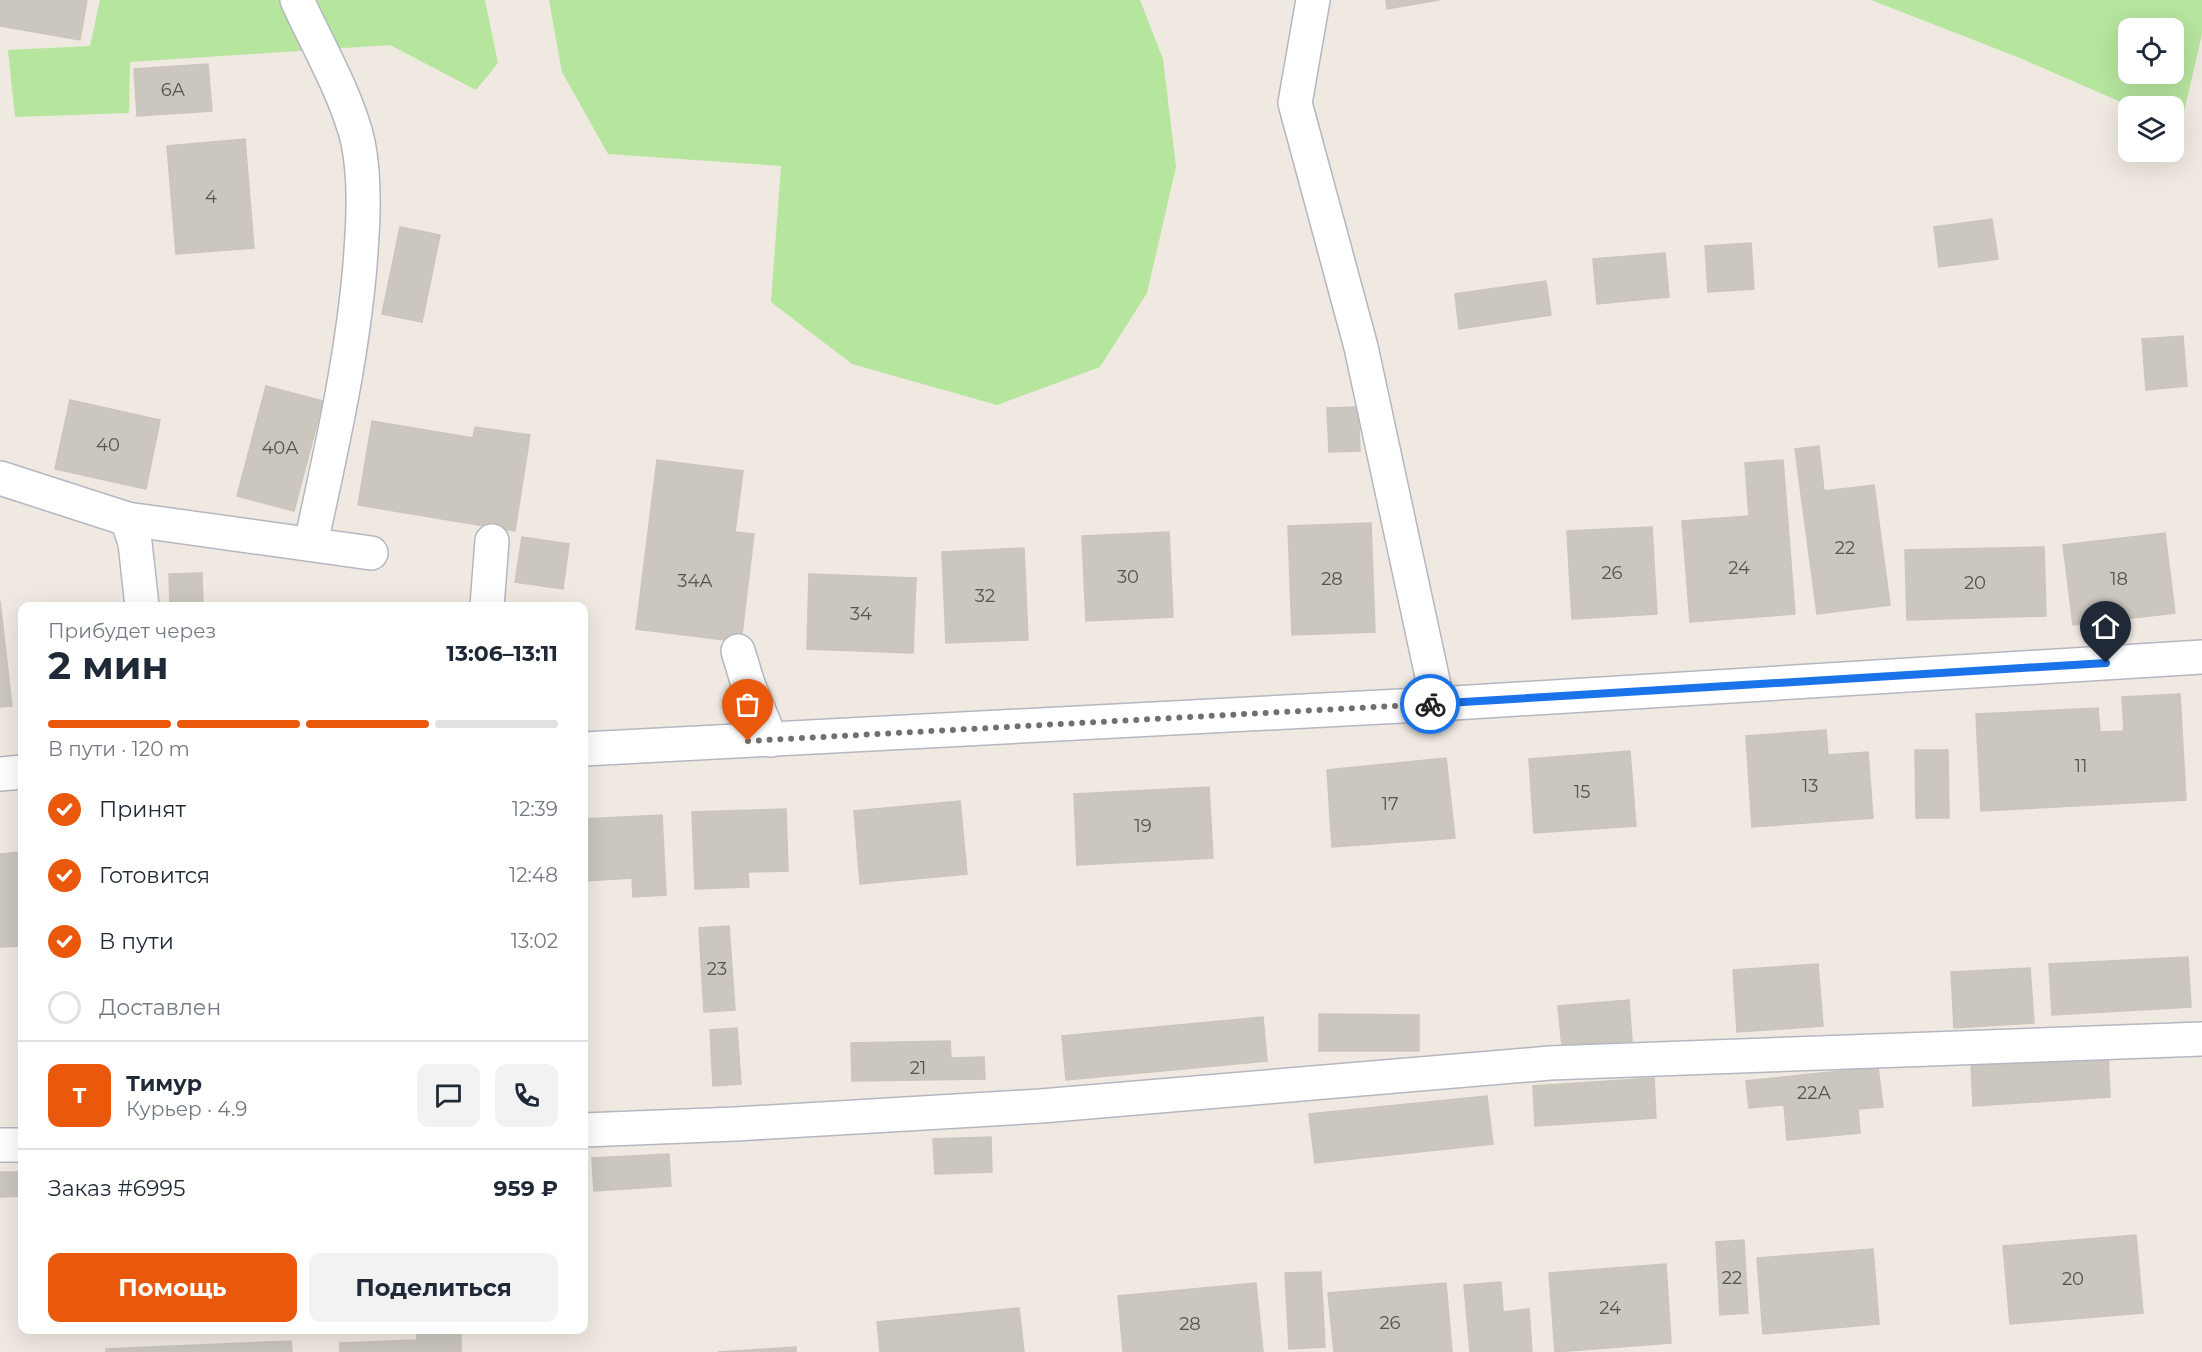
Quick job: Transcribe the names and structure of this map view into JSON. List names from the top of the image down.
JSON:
{
  "house_numbers": [
    "6А",
    "4",
    "40",
    "40А",
    "22",
    "24",
    "26",
    "30",
    "28",
    "18",
    "34А",
    "20",
    "32",
    "34",
    "11",
    "13",
    "15",
    "17",
    "19",
    "23",
    "21",
    "22А",
    "22",
    "20",
    "24",
    "26",
    "28"
  ],
  "page": {
    "heading": ["2 мин", "Прибудет через", "13:06–13:11"],
    "panel": [
      "Тимур",
      "Курьер · 4.9",
      "Заказ #6995",
      "959 ₽"
    ],
    "bar": "В пути · 120 m",
    "list": [
      ["Принят", "12:39"],
      ["Готовится", "12:48"],
      ["В пути", "13:02"],
      "Доставлен"
    ],
    "round": "Т",
    "buttons": ["Помощь", "Поделиться"]
  }
}
